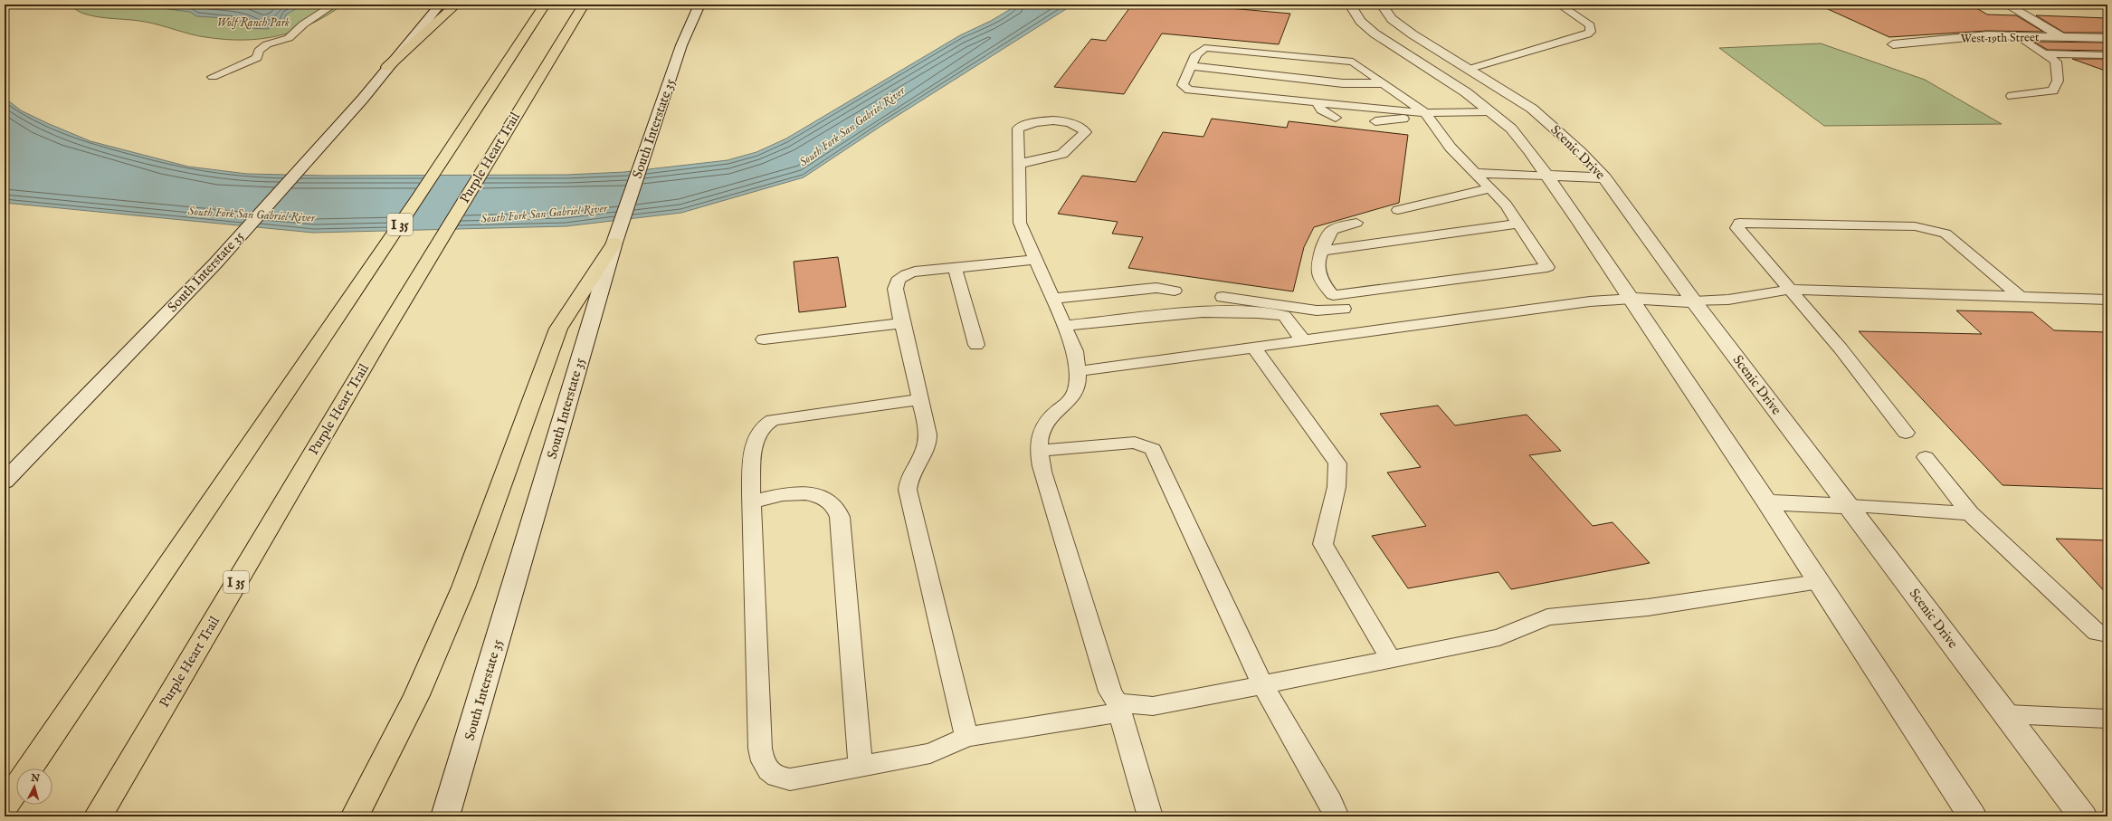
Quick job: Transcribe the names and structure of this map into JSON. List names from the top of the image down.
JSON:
{
  "streets": {
    "highway": ["Purple Heart Trail", "I 35"],
    "street": ["West 19th Street", "South Interstate 35", "Scenic Drive"]
  },
  "water": ["South Fork San Gabriel River"],
  "parks": ["Wolf Ranch Park"],
  "north": "top"
}
